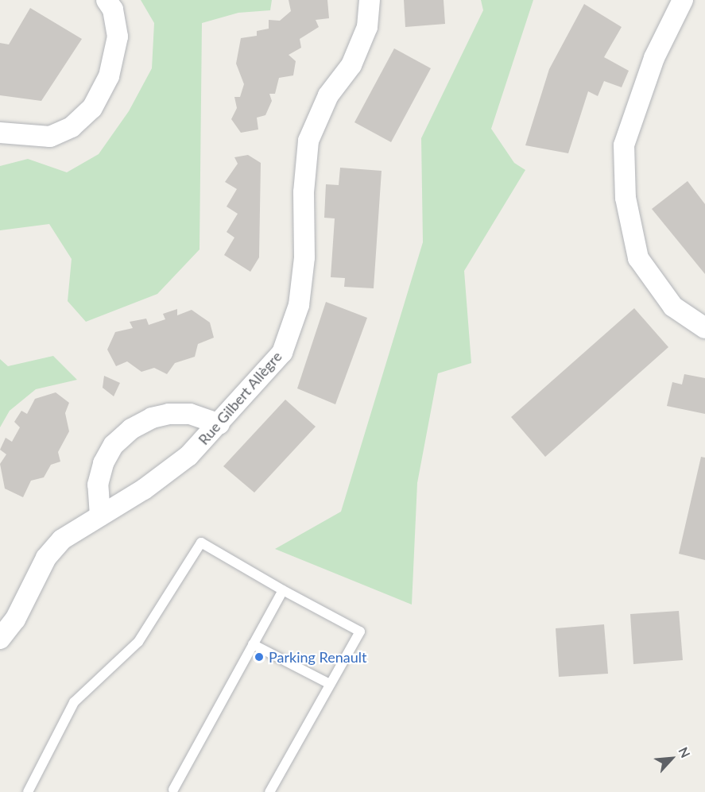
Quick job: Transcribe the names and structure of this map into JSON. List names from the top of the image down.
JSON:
{
  "streets": {
    "street": ["Rue Gilbert Allègre"]
  },
  "places": ["Parking Renault"],
  "north": "top right"
}
